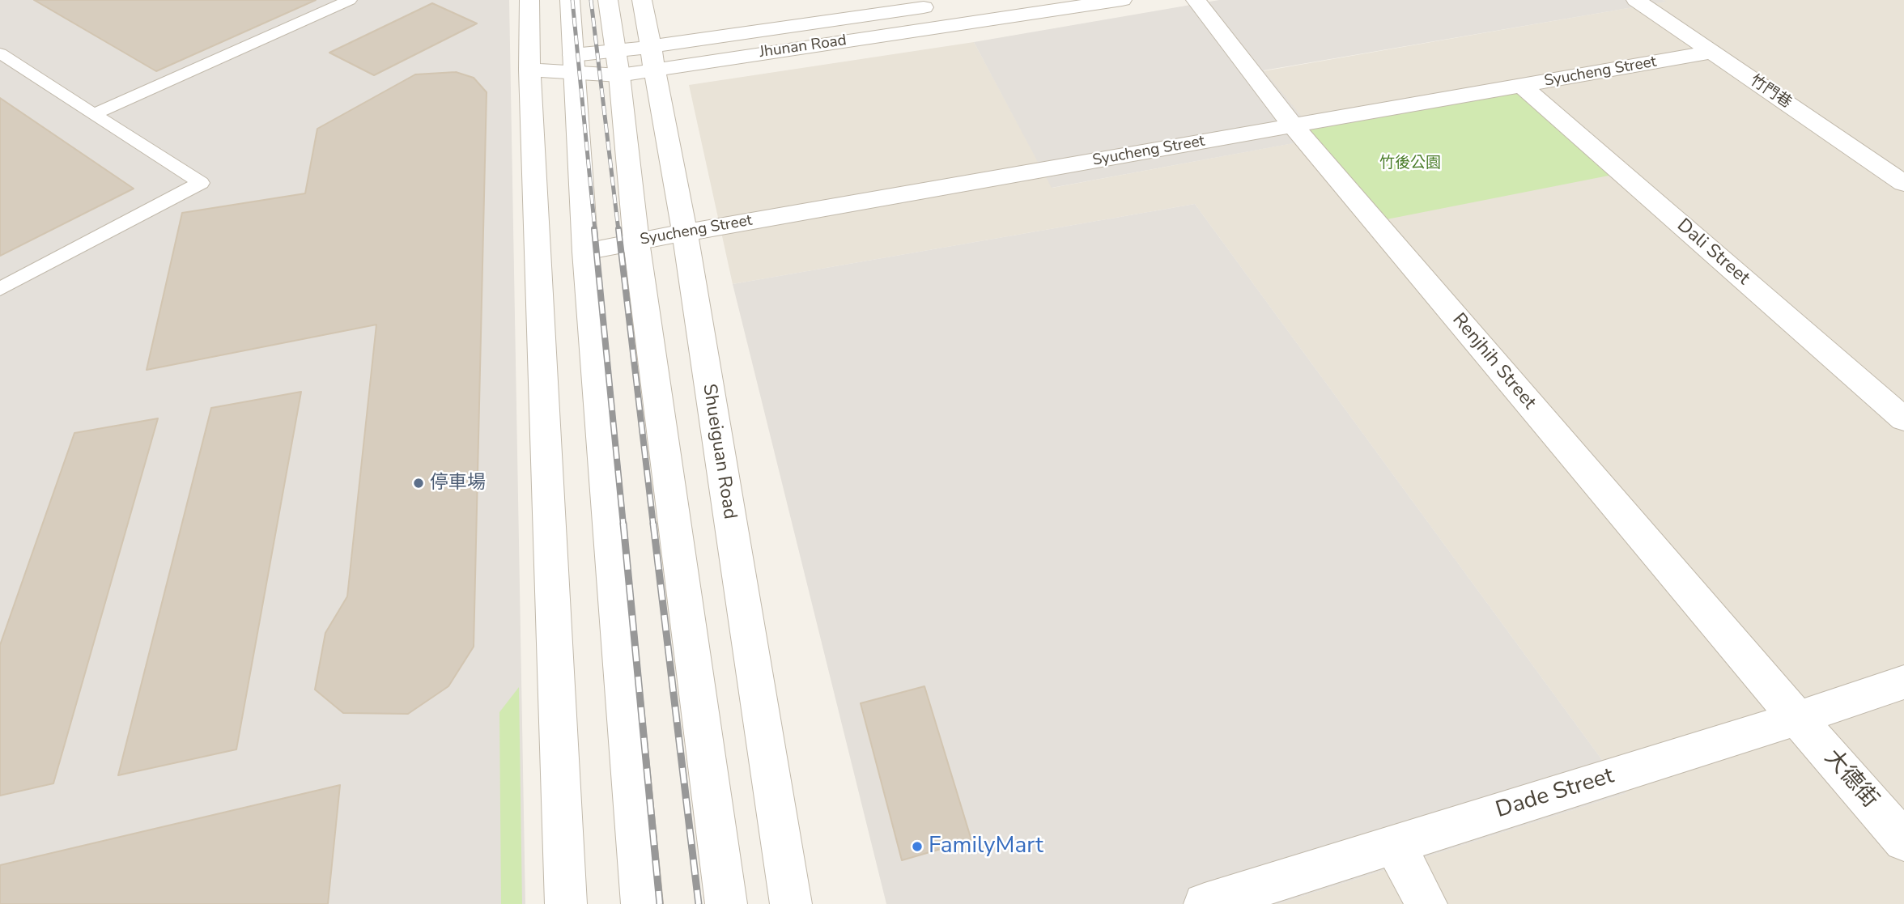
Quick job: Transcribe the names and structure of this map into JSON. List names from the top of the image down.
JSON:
{
  "streets": {
    "street": [
      "Jhunan Road",
      "Syucheng Street",
      "竹門巷",
      "Dali Street",
      "Renjhih Street",
      "Shueiguan Road",
      "大德街",
      "Dade Street"
    ]
  },
  "crossings": [
    ["Jhunan Road", "Shueiguan Road"],
    ["Syucheng Street", "竹門巷"],
    ["Syucheng Street", "Dali Street"],
    ["Syucheng Street", "Renjhih Street"],
    ["Syucheng Street", "Shueiguan Road"],
    ["Renjhih Street", "大德街"],
    ["Renjhih Street", "Dade Street"],
    ["大德街", "Dade Street"]
  ],
  "parks": ["竹後公園"],
  "places": ["停車場", "FamilyMart"]
}
